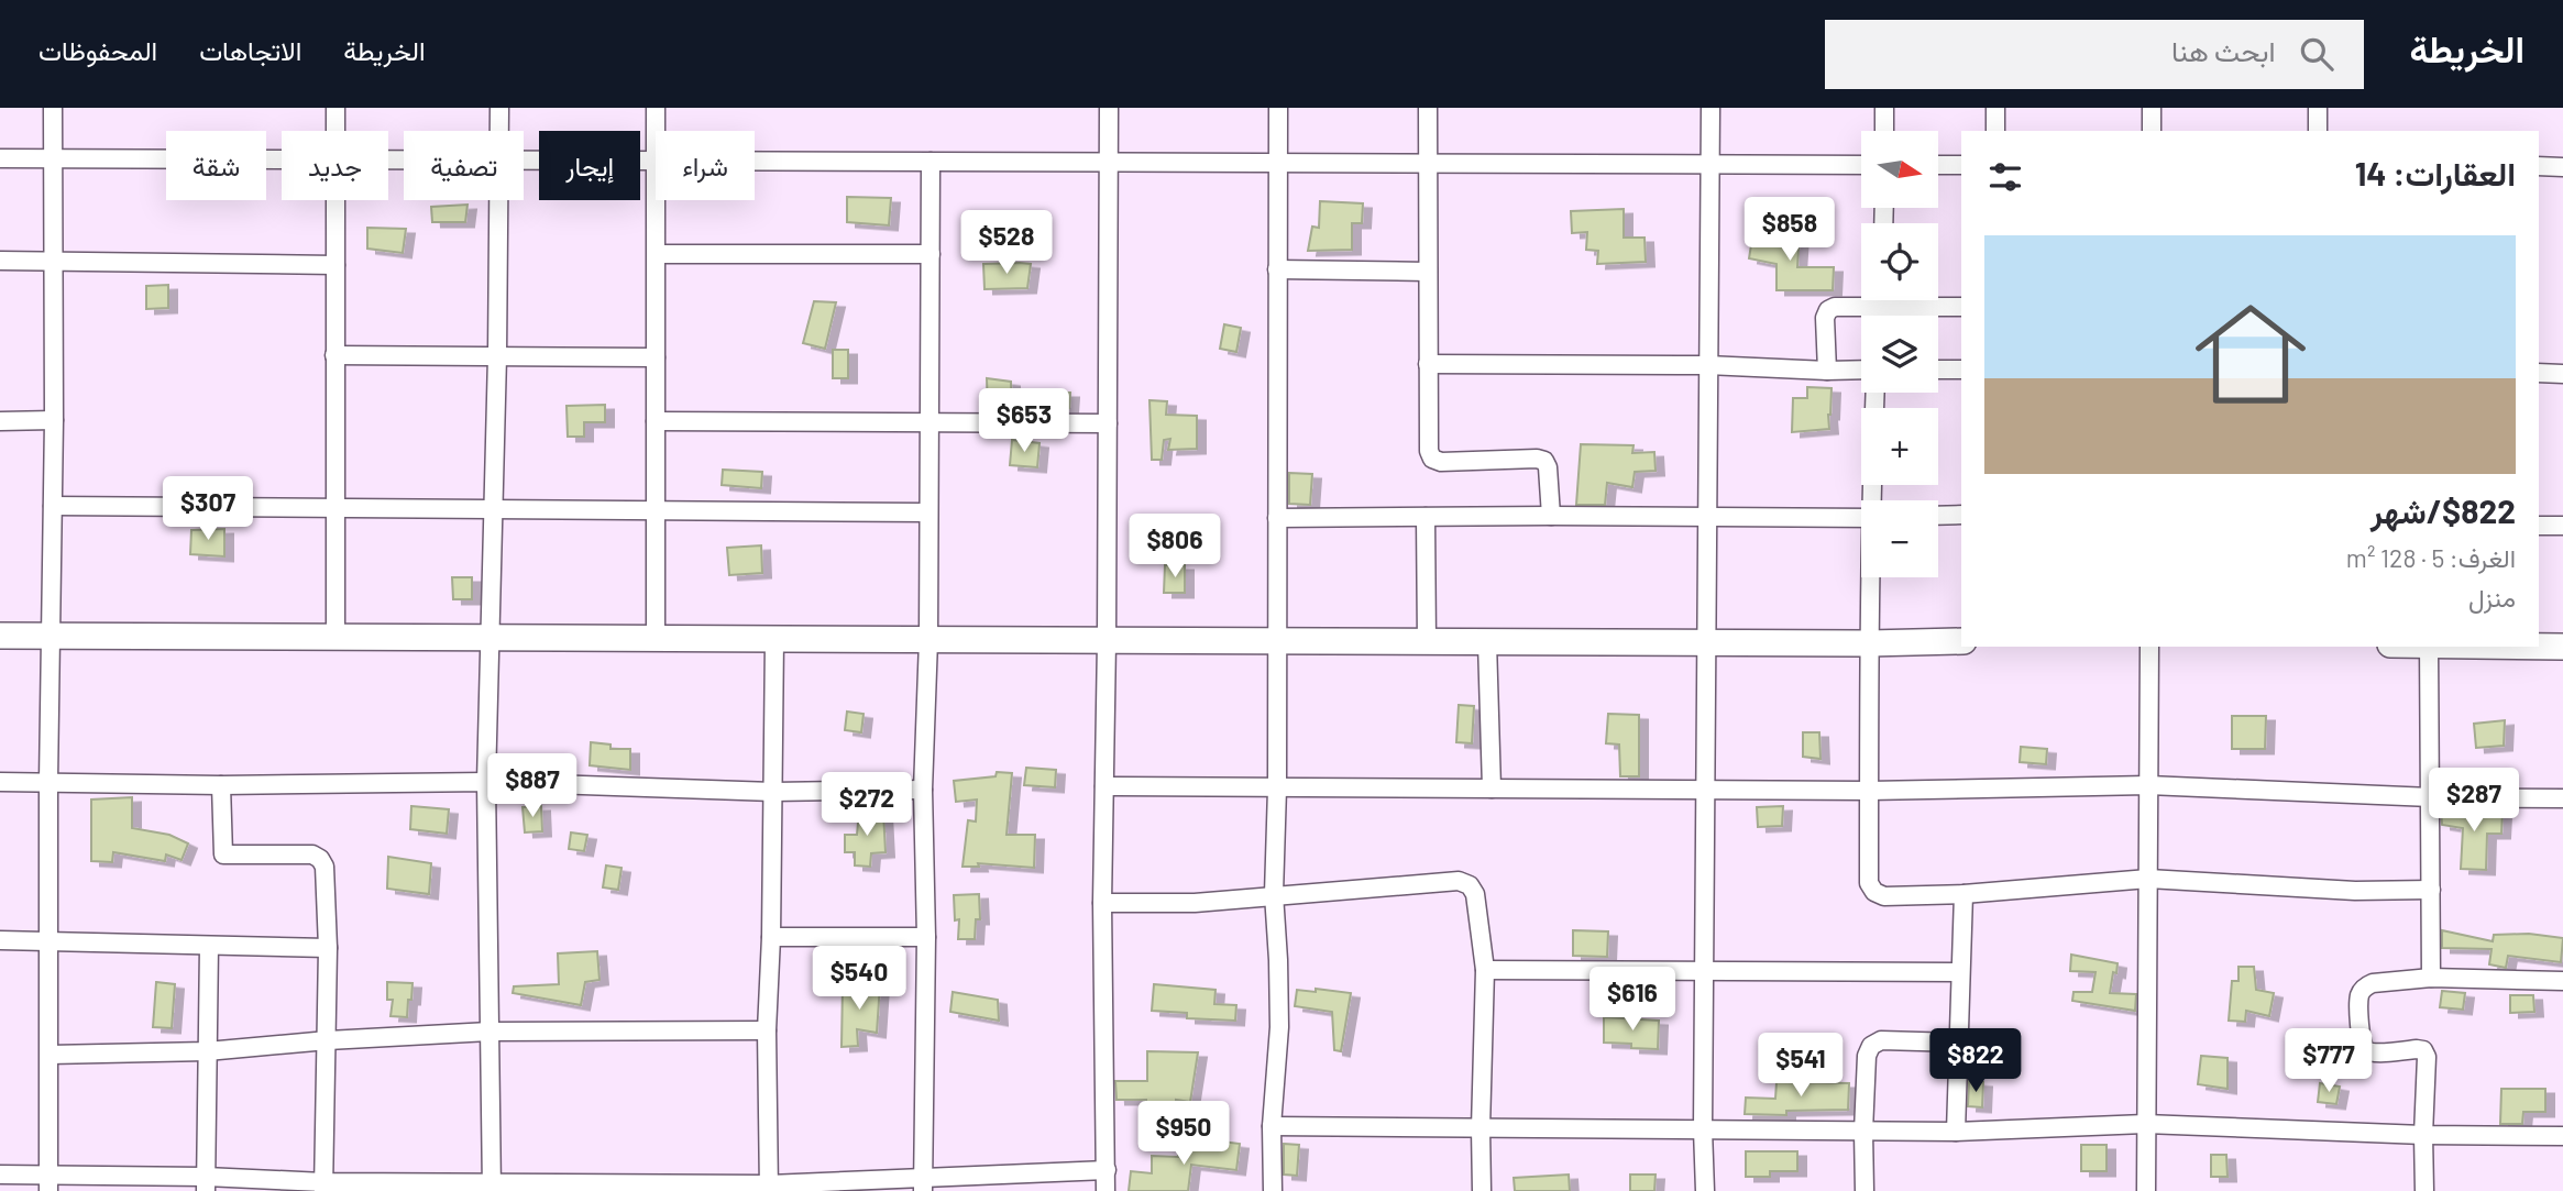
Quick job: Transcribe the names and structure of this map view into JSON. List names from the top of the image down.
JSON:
{
  "north": "right",
  "page": {
    "header": "الخريطة",
    "search": "ابحث هنا",
    "nav": ["الخريطة", "الاتجاهات", "المحفوظات"],
    "map_buttons": ["+", "−"],
    "chip": [
      "شراء",
      "إيجار",
      "تصفية",
      "جديد",
      "شقة"
    ],
    "heading": "العقارات: 14",
    "price": [
      "$858",
      "$528",
      "$653",
      "$307",
      "$806",
      "$887",
      "$287",
      "$272",
      "$540",
      "$616",
      "$822",
      "$777",
      "$541",
      "$950"
    ],
    "list": [
      {
        "name": "$822/شهر",
        "note": "الغرف: 5 · 128 m² · منزل"
      }
    ]
  }
}
